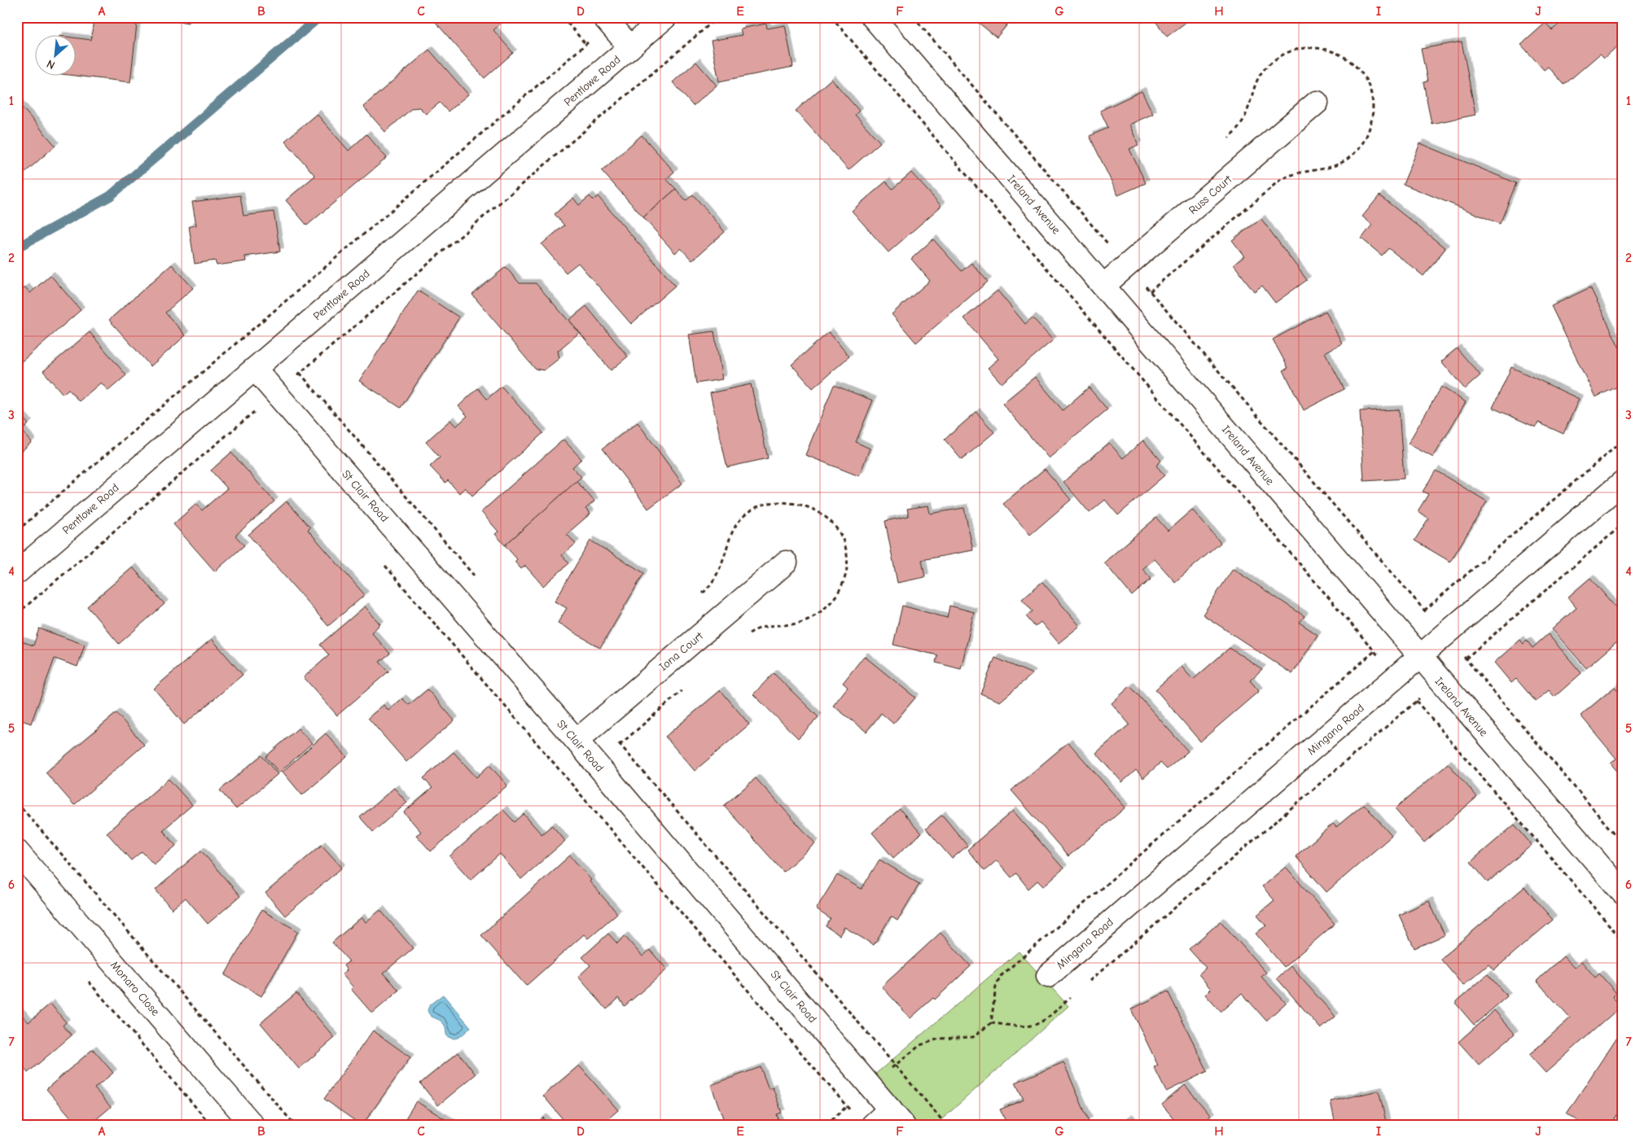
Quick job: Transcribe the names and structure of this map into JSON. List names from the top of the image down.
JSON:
{
  "streets": {
    "street": [
      "Pentlowe Road",
      "Russ Court",
      "Ireland Avenue",
      "St Clair Road",
      "Iona Court",
      "Mingana Road",
      "Monaro Close"
    ]
  },
  "crossings": [
    ["Pentlowe Road", "St Clair Road"],
    ["Russ Court", "Ireland Avenue"],
    ["Ireland Avenue", "Mingana Road"],
    ["St Clair Road", "Iona Court"]
  ],
  "north": "bottom left",
  "grid": {
    "columns": [
      "A",
      "B",
      "C",
      "D",
      "E",
      "F",
      "G",
      "H",
      "I",
      "J"
    ],
    "rows": [
      "1",
      "2",
      "3",
      "4",
      "5",
      "6",
      "7"
    ]
  }
}
